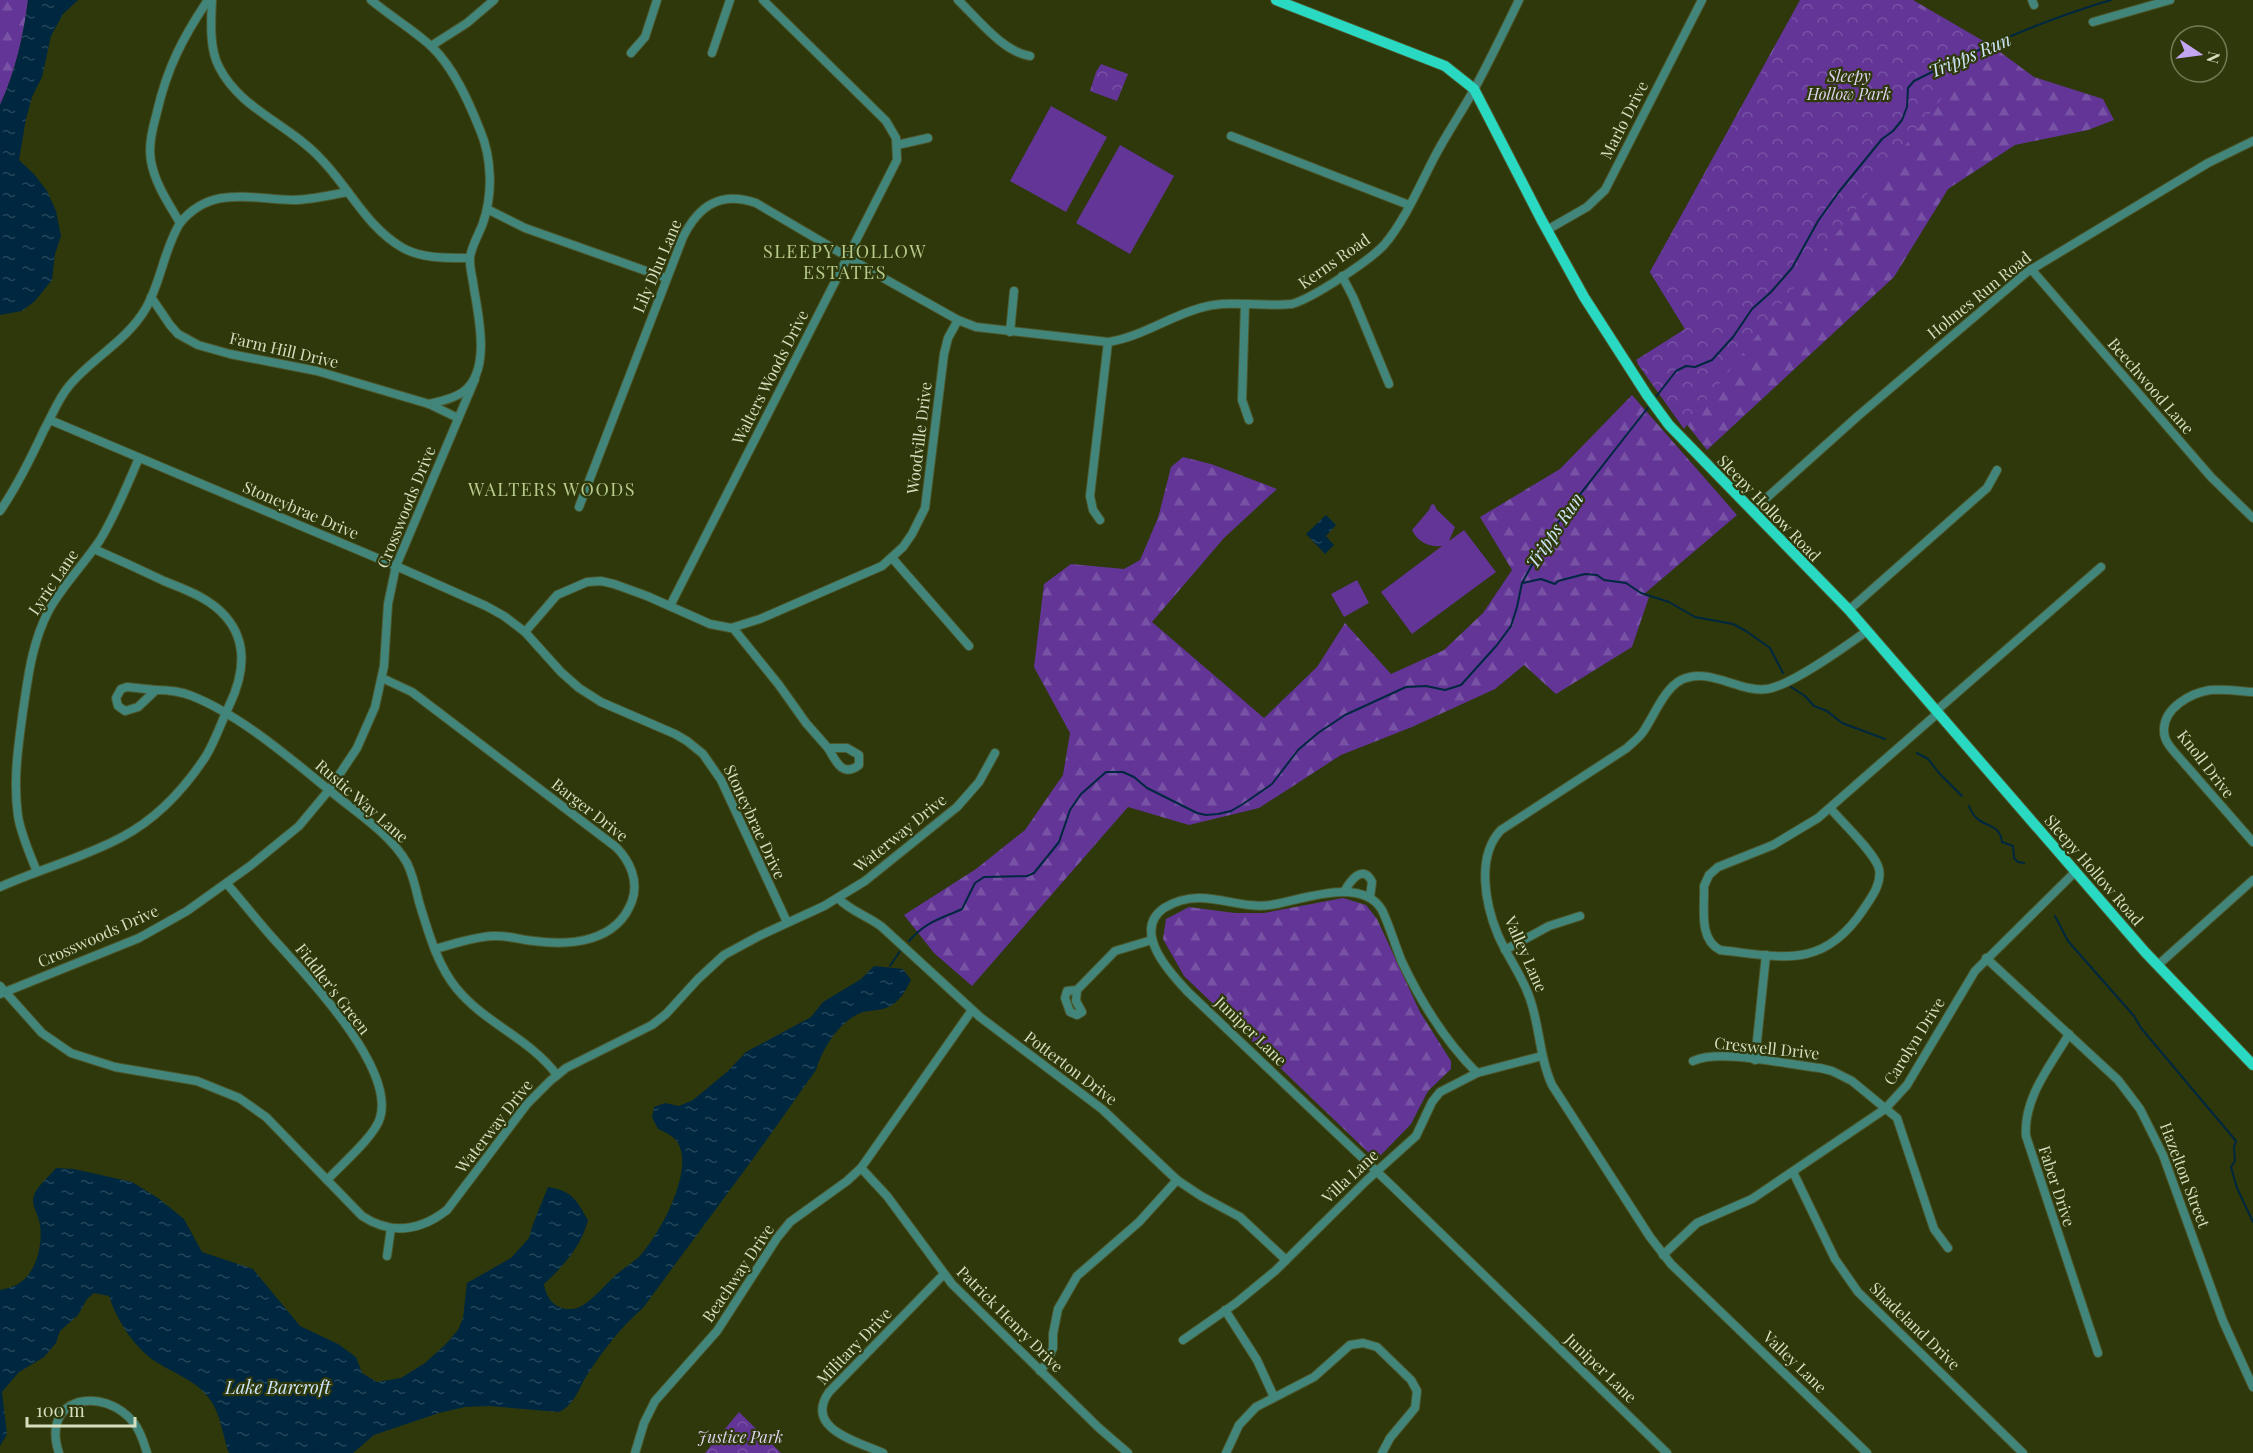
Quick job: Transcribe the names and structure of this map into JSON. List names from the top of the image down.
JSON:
{
  "streets": {
    "main road": ["Sleepy Hollow Road"],
    "street": [
      "Marlo Drive",
      "Kerns Road",
      "Lily Dhu Lane",
      "Holmes Run Road",
      "Farm Hill Drive",
      "Walters Woods Drive",
      "Beechwood Lane",
      "Woodville Drive",
      "Crosswoods Drive",
      "Stoneybrae Drive",
      "Lyric Lane",
      "Knoll Drive",
      "Rustic Way Lane",
      "Barger Drive",
      "Waterway Drive",
      "Valley Lane",
      "Fiddler's Green",
      "Juniper Lane",
      "Carolyn Drive",
      "Creswell Drive",
      "Potterton Drive",
      "Hazelton Street",
      "Villa Lane",
      "Faber Drive",
      "Beachway Drive",
      "Patrick Henry Drive",
      "Shadeland Drive",
      "Military Drive"
    ]
  },
  "crossings": [
    ["Marlo Drive", "Sleepy Hollow Road"],
    ["Kerns Road", "Lily Dhu Lane"],
    ["Kerns Road", "Woodville Drive"],
    ["Kerns Road", "Sleepy Hollow Road"],
    ["Lily Dhu Lane", "Walters Woods Drive"],
    ["Lily Dhu Lane", "Woodville Drive"],
    ["Holmes Run Road", "Beechwood Lane"],
    ["Holmes Run Road", "Sleepy Hollow Road"],
    ["Crosswoods Drive", "Stoneybrae Drive"],
    ["Crosswoods Drive", "Rustic Way Lane"],
    ["Crosswoods Drive", "Barger Drive"],
    ["Crosswoods Drive", "Waterway Drive"],
    ["Crosswoods Drive", "Fiddler's Green"],
    ["Sleepy Hollow Road", "Valley Lane"],
    ["Sleepy Hollow Road", "Carolyn Drive"],
    ["Stoneybrae Drive", "Lyric Lane"],
    ["Stoneybrae Drive", "Waterway Drive"],
    ["Rustic Way Lane", "Barger Drive"],
    ["Rustic Way Lane", "Waterway Drive"],
    ["Waterway Drive", "Fiddler's Green"],
    ["Waterway Drive", "Potterton Drive"],
    ["Valley Lane", "Carolyn Drive"],
    ["Valley Lane", "Villa Lane"],
    ["Juniper Lane", "Villa Lane"],
    ["Carolyn Drive", "Creswell Drive"],
    ["Carolyn Drive", "Hazelton Street"],
    ["Carolyn Drive", "Shadeland Drive"],
    ["Potterton Drive", "Villa Lane"],
    ["Potterton Drive", "Beachway Drive"],
    ["Hazelton Street", "Faber Drive"],
    ["Beachway Drive", "Patrick Henry Drive"],
    ["Patrick Henry Drive", "Military Drive"]
  ],
  "districts": ["SLEEPY HOLLOW ESTATES", "WALTERS WOODS"],
  "water": ["Tripps Run", "Lake Barcroft"],
  "parks": ["Sleepy Hollow Park", "Justice Park"],
  "scale_bar": "100 m",
  "north": "right"
}
